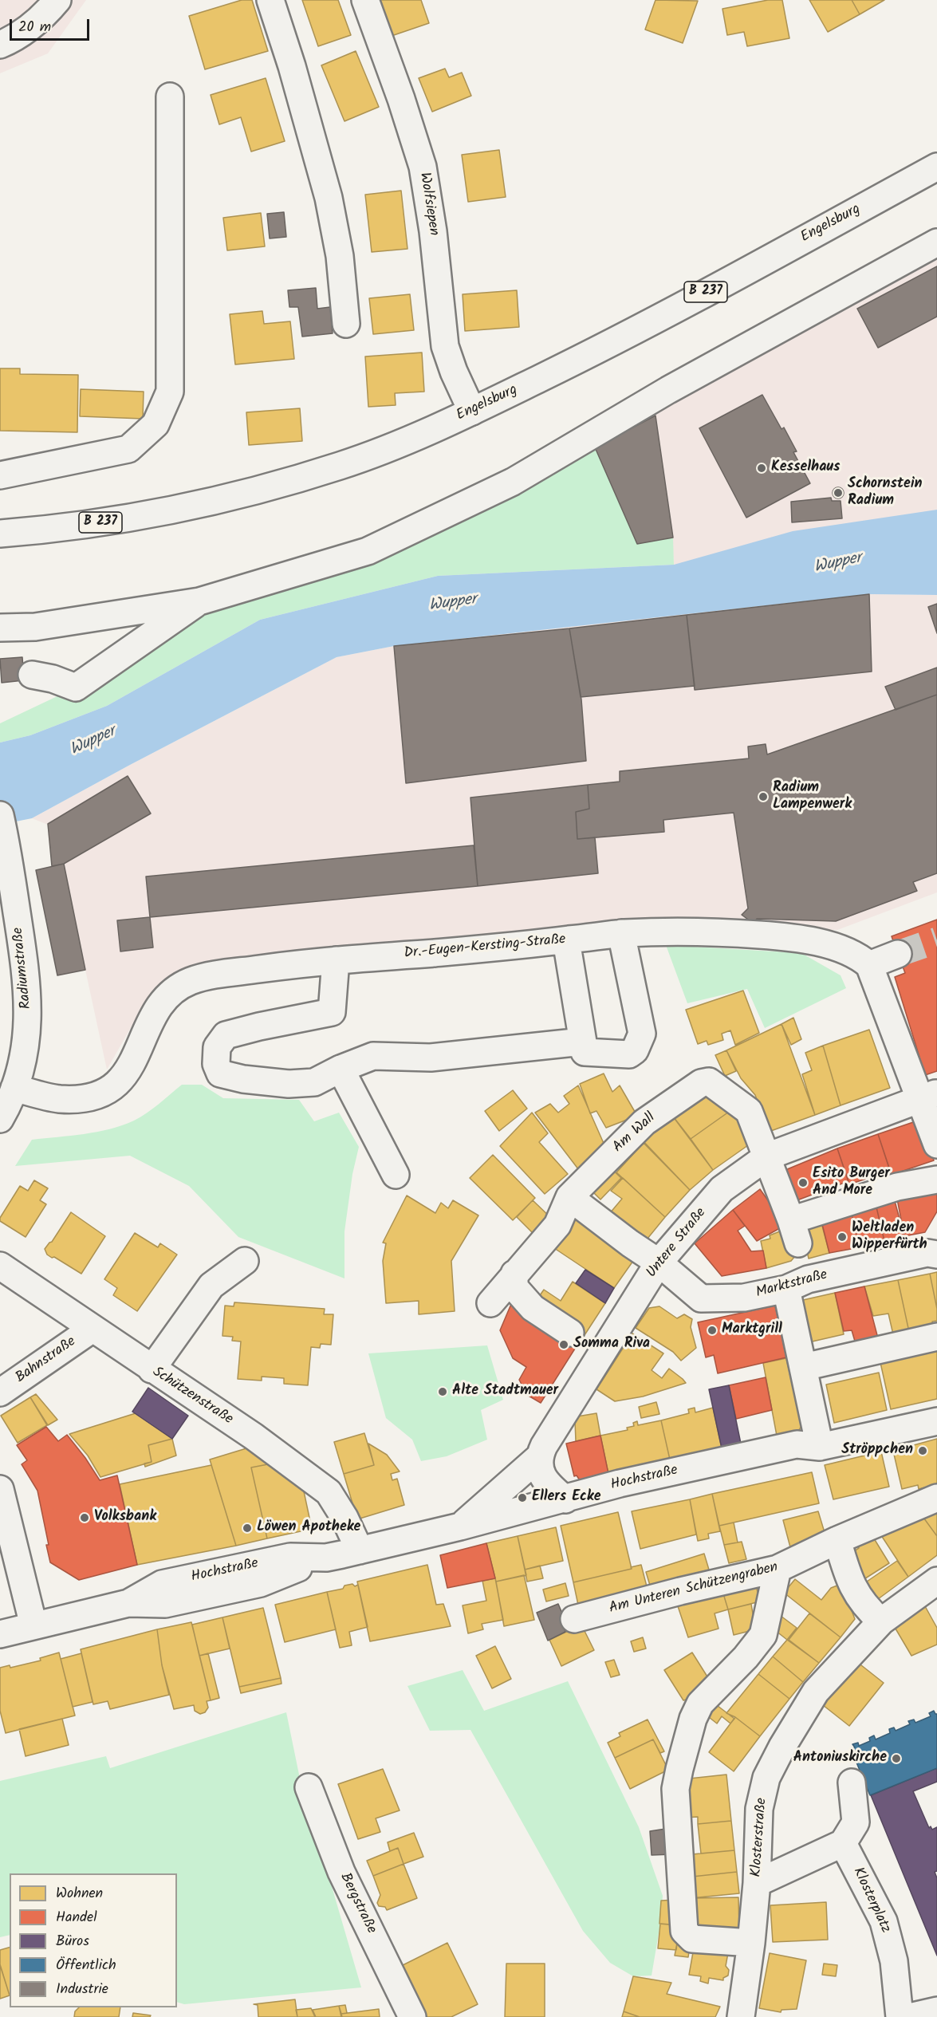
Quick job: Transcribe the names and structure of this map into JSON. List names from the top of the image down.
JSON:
{
  "streets": {
    "street": [
      "Wolfsiepen",
      "Engelsburg",
      "B 237",
      "Dr.-Eugen-Kersting-Straße",
      "Radiumstraße",
      "Am Wall",
      "Untere Straße",
      "Marktstraße",
      "Bahnstraße",
      "Schützenstraße",
      "Hochstraße",
      "Am Unteren Schützengraben",
      "Klosterstraße",
      "Klosterplatz",
      "Bergstraße"
    ]
  },
  "crossings": [
    ["Wolfsiepen", "Engelsburg"],
    ["Dr.-Eugen-Kersting-Straße", "Radiumstraße"],
    ["Am Wall", "Untere Straße"],
    ["Untere Straße", "Marktstraße"],
    ["Bahnstraße", "Schützenstraße"],
    ["Schützenstraße", "Hochstraße"]
  ],
  "water": ["Wupper"],
  "places": [
    "Kesselhaus",
    "Schornstein Radium",
    "Radium Lampenwerk",
    "Esito Burger And More",
    "Weltladen Wipperfürth",
    "Marktgrill",
    "Somma Riva",
    "Alte Stadtmauer",
    "Ströppchen",
    "Ellers Ecke",
    "Volksbank",
    "Löwen Apotheke",
    "Antoniuskirche"
  ],
  "legend": [
    "Wohnen",
    "Handel",
    "Büros",
    "Öffentlich",
    "Industrie"
  ],
  "scale_bar": "20 m"
}
